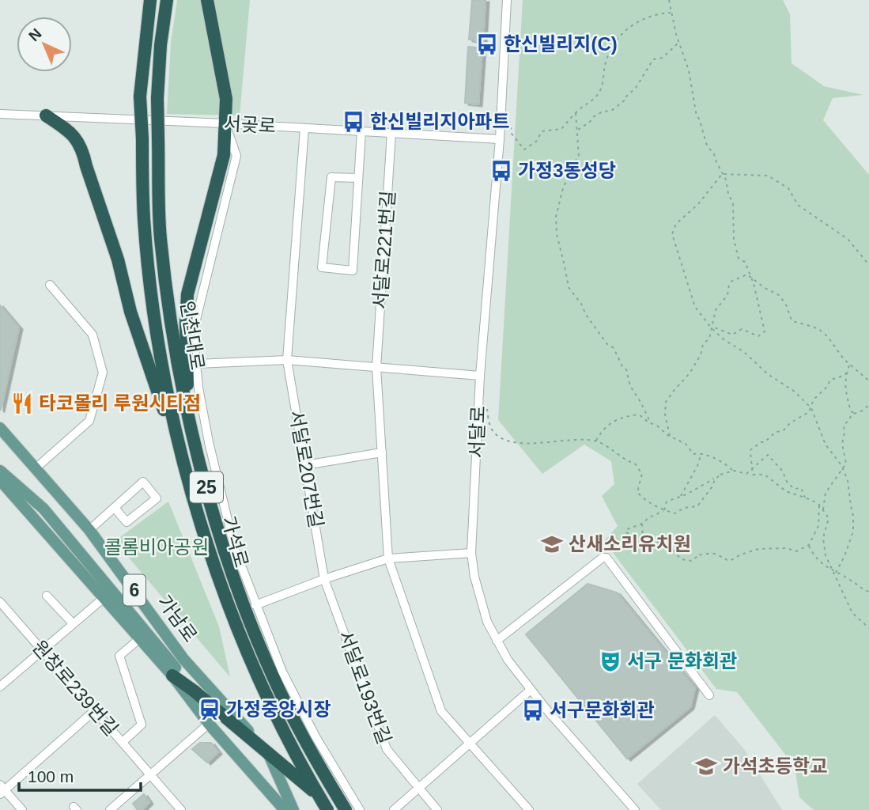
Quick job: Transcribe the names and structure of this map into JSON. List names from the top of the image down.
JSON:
{
  "streets": {
    "highway": ["인천대로", "25"],
    "main road": ["6", "가남로"],
    "street": [
      "서곶로",
      "서달로221번길",
      "서달로",
      "서달로207번길",
      "가석로",
      "서달로193번길",
      "원창로239번길"
    ]
  },
  "crossings": [
    ["서곶로", "서달로221번길"],
    ["서곶로", "서달로"],
    ["서곶로", "가석로"],
    ["서달로207번길", "서달로193번길"]
  ],
  "parks": ["콜롬비아공원"],
  "places": {
    "bus stop": [
      "한신빌리지(C)",
      "한신빌리지아파트",
      "가정3동성당",
      "서구문화회관"
    ],
    "restaurant": ["타코몰리 루원시티점"],
    "school or university": ["산새소리유치원", "가석초등학교"],
    "theatre": ["서구 문화회관"],
    "station": ["가정중앙시장"]
  },
  "scale_bar": "100 m",
  "north": "top left"
}
